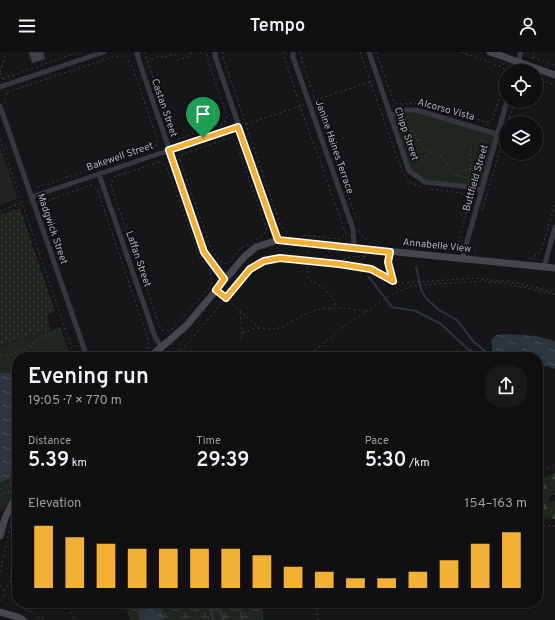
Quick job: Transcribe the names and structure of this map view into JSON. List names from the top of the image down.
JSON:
{
  "streets": {
    "street": [
      "Castan Street",
      "Alcorso Vista",
      "Chipp Street",
      "Janine Haines Terrace",
      "Bakewell Street",
      "Buttfield Street",
      "Madgwick Street",
      "Annabelle View",
      "Laffan Street"
    ]
  },
  "crossings": [
    ["Castan Street", "Bakewell Street"],
    ["Castan Street", "Annabelle View"],
    ["Alcorso Vista", "Chipp Street"],
    ["Alcorso Vista", "Buttfield Street"],
    ["Chipp Street", "Buttfield Street"],
    ["Janine Haines Terrace", "Annabelle View"],
    ["Bakewell Street", "Madgwick Street"],
    ["Bakewell Street", "Laffan Street"],
    ["Buttfield Street", "Annabelle View"],
    ["Annabelle View", "Laffan Street"]
  ],
  "page": {
    "header": "Tempo",
    "heading": ["Evening run", "19:05 · 7 × 770 m"],
    "stats": [
      ["Distance", "5.39 km"],
      ["Time", "29:39"],
      ["Pace", "5:30 /km"]
    ],
    "chart": ["Elevation", "154–163 m"]
  }
}
